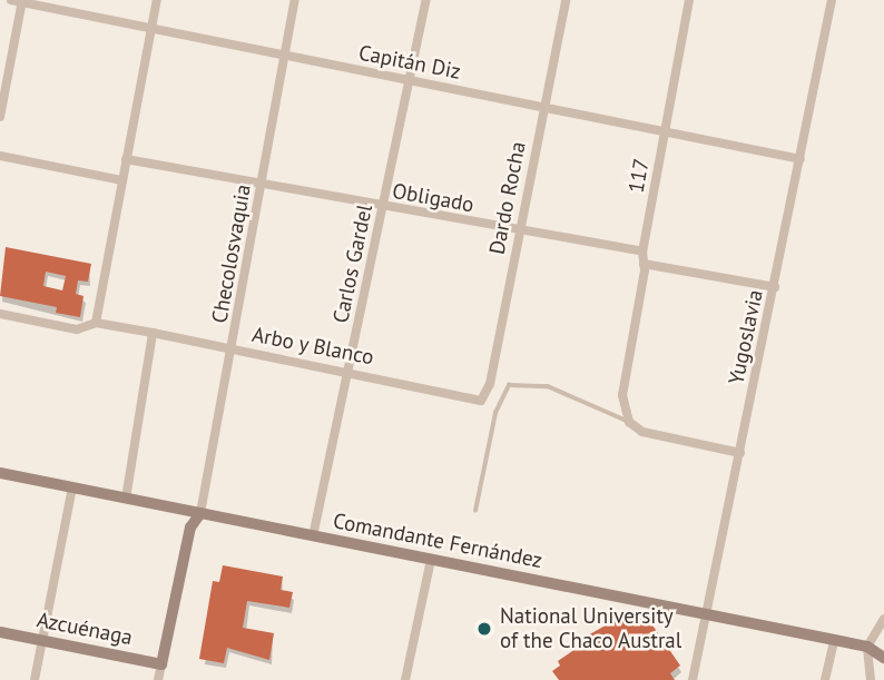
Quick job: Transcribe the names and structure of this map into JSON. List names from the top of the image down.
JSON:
{
  "streets": {
    "main road": ["Comandante Fernández", "Azcuénaga"],
    "street": [
      "Capitán Diz",
      "117",
      "Obligado",
      "Dardo Rocha",
      "Checolosvaquia",
      "Carlos Gardel",
      "Yugoslavia",
      "Arbo y Blanco"
    ]
  },
  "crossings": [
    ["Capitán Diz", "117"],
    ["Capitán Diz", "Dardo Rocha"],
    ["Capitán Diz", "Checolosvaquia"],
    ["Capitán Diz", "Carlos Gardel"],
    ["Capitán Diz", "Yugoslavia"],
    ["117", "Obligado"],
    ["Obligado", "Dardo Rocha"],
    ["Obligado", "Checolosvaquia"],
    ["Obligado", "Carlos Gardel"],
    ["Dardo Rocha", "Arbo y Blanco"],
    ["Checolosvaquia", "Arbo y Blanco"],
    ["Checolosvaquia", "Comandante Fernández"],
    ["Carlos Gardel", "Arbo y Blanco"],
    ["Carlos Gardel", "Comandante Fernández"],
    ["Yugoslavia", "Comandante Fernández"]
  ],
  "places": ["National University of the Chaco Austral"]
}
